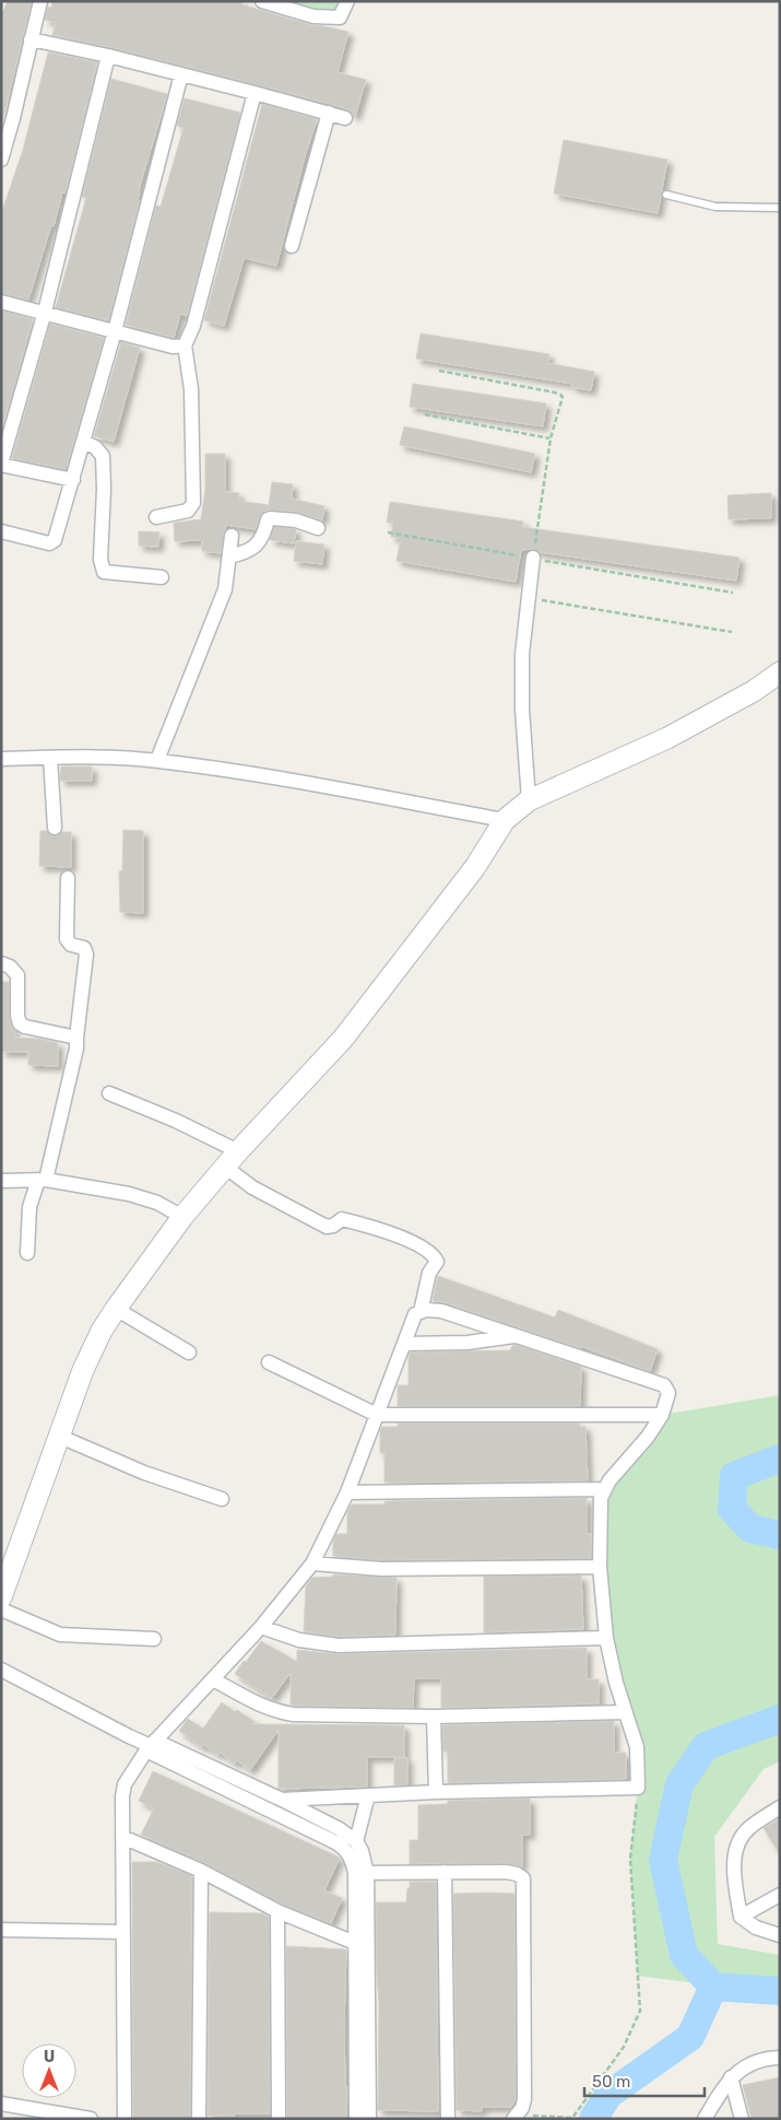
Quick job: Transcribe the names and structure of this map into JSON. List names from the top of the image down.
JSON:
{
  "scale_bar": "50 m",
  "north": "top"
}
